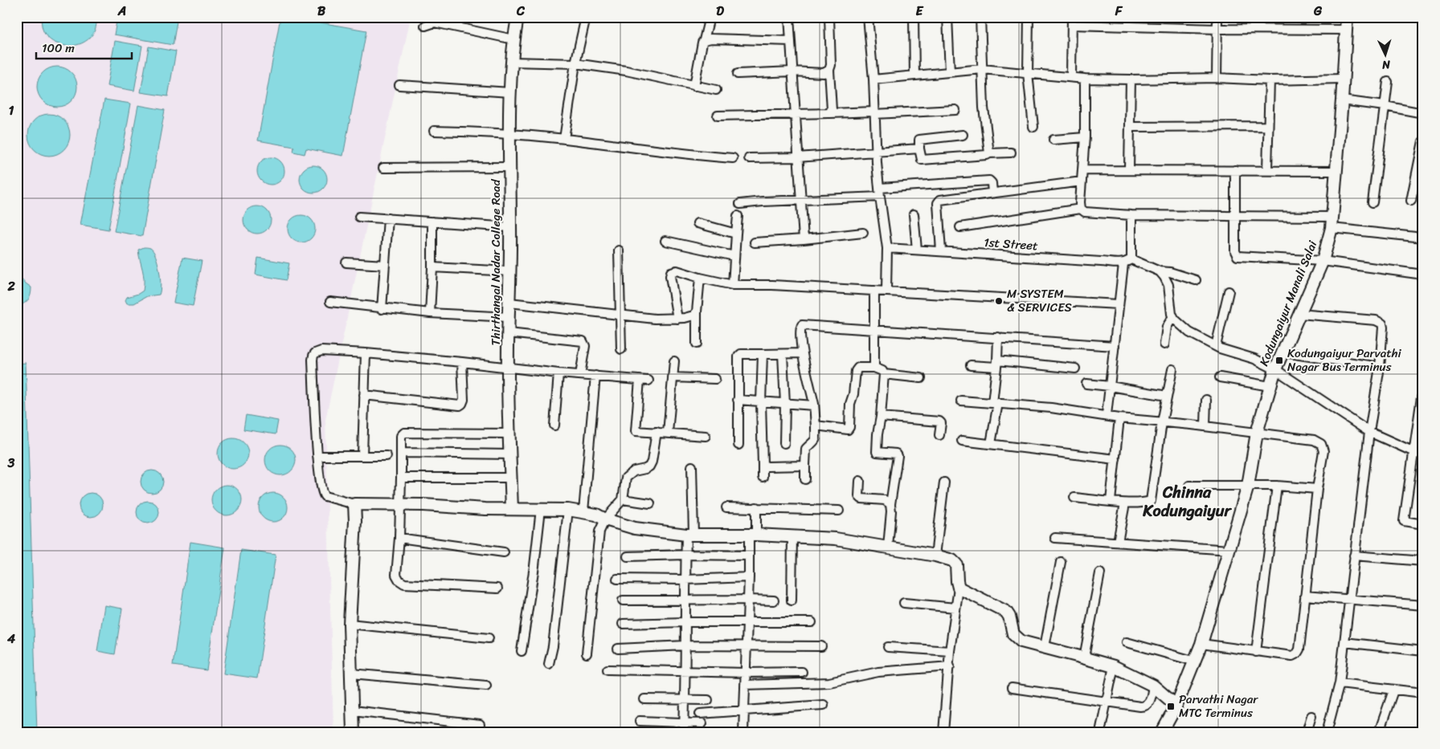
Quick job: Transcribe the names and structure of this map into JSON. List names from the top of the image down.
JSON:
{
  "streets": {
    "street": ["1st Street", "Thirthangal Nadar College Road", "Kodungaiyur Manali Salai"]
  },
  "districts": ["Chinna Kodungaiyur"],
  "places": {
    "other": ["M SYSTEM & SERVICES"],
    "transit": ["Kodungaiyur Parvathi Nagar Bus Terminus", "Parvathi Nagar MTC Terminus"]
  },
  "scale_bar": "100 m",
  "north": "bottom",
  "grid": {
    "columns": [
      "A",
      "B",
      "C",
      "D",
      "E",
      "F",
      "G"
    ],
    "rows": [
      "1",
      "2",
      "3",
      "4"
    ]
  }
}
